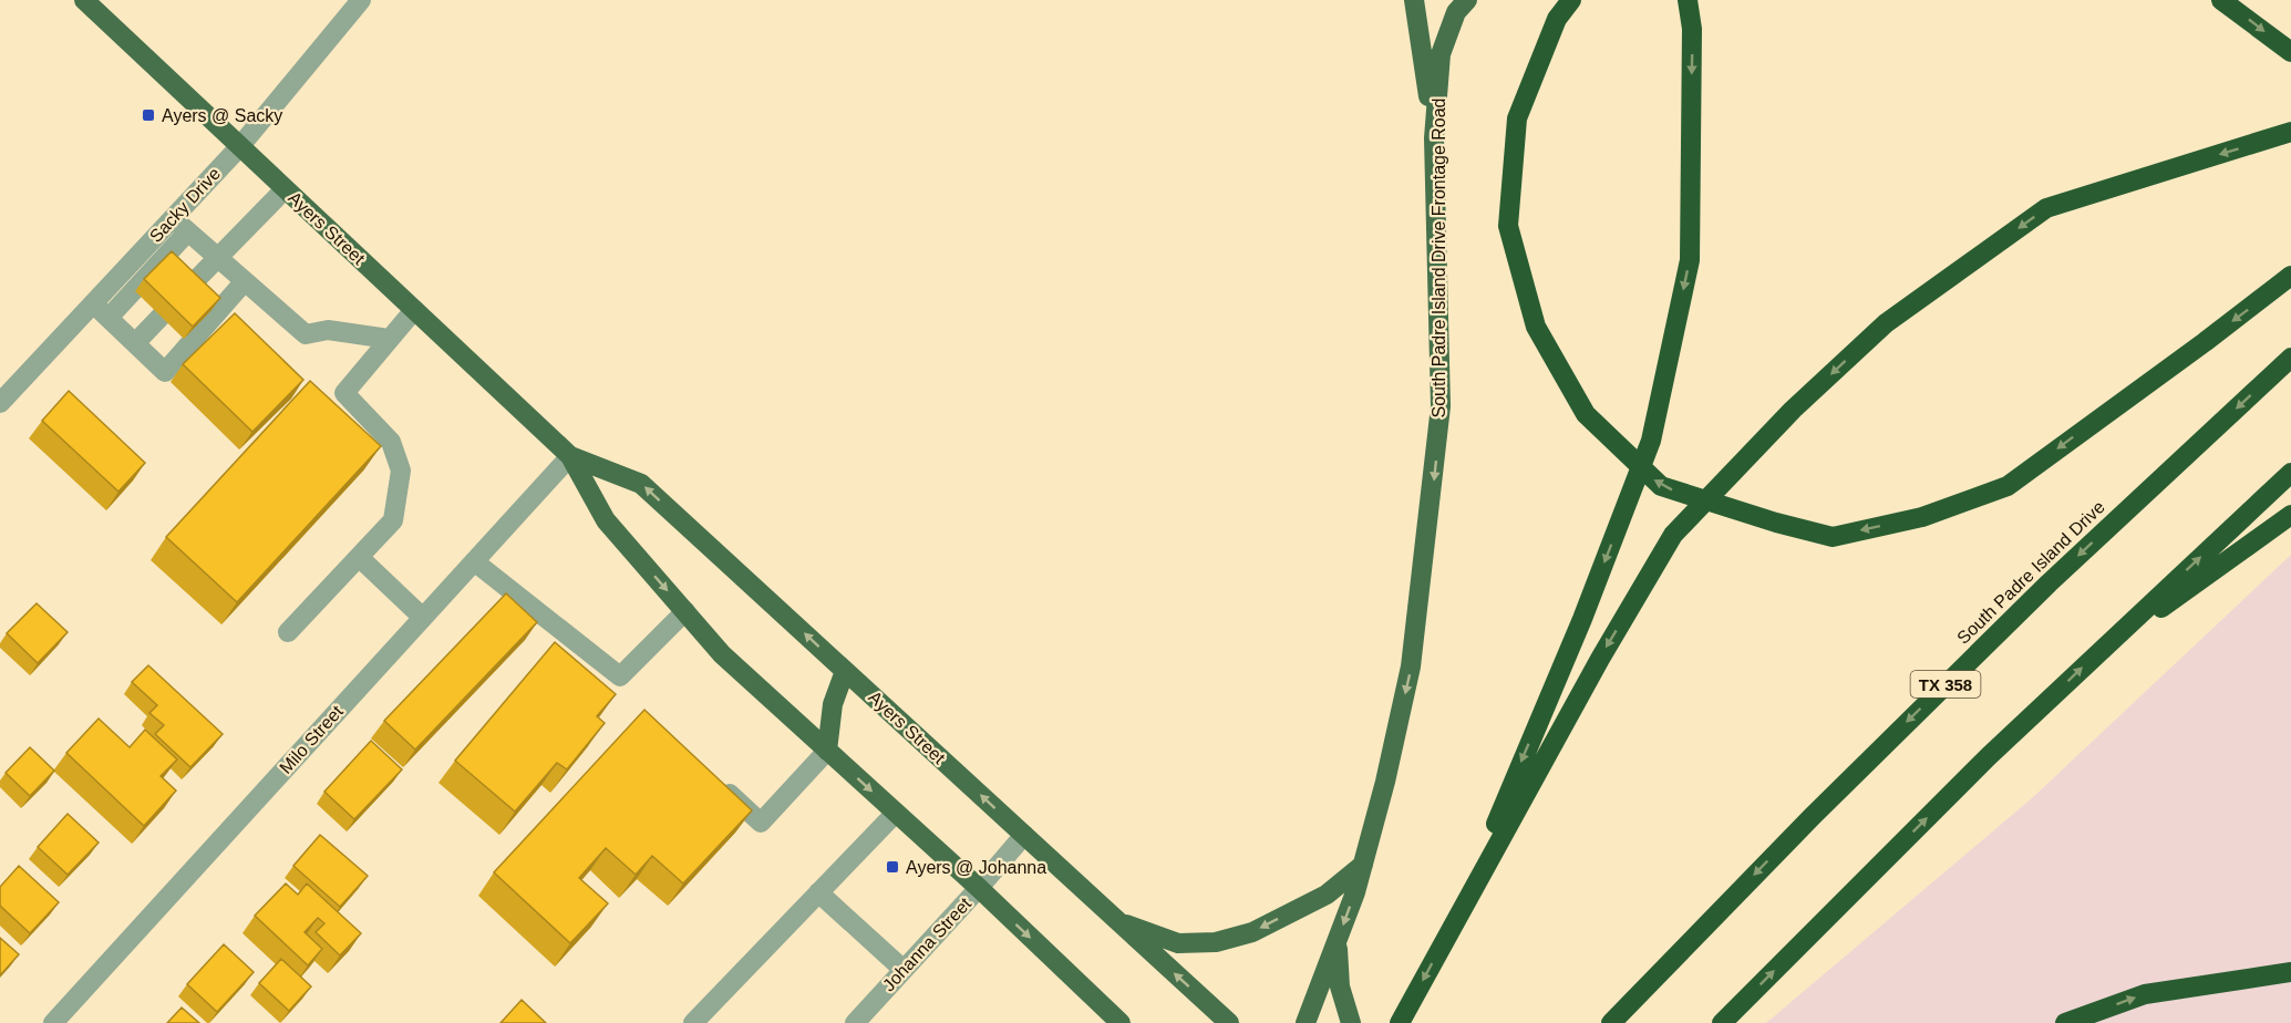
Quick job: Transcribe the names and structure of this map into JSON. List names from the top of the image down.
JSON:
{
  "streets": {
    "highway": ["South Padre Island Drive", "TX 358"],
    "main road": ["Ayers Street", "South Padre Island Drive Frontage Road"],
    "street": ["Sacky Drive", "Milo Street", "Johanna Street"]
  },
  "crossings": [
    ["Sacky Drive", "Ayers Street"],
    ["Ayers Street", "Milo Street"],
    ["Ayers Street", "Johanna Street"]
  ],
  "one_way": ["South Padre Island Drive Frontage Road"],
  "places": {
    "transit": ["Ayers @ Sacky", "Ayers @ Johanna"]
  }
}
